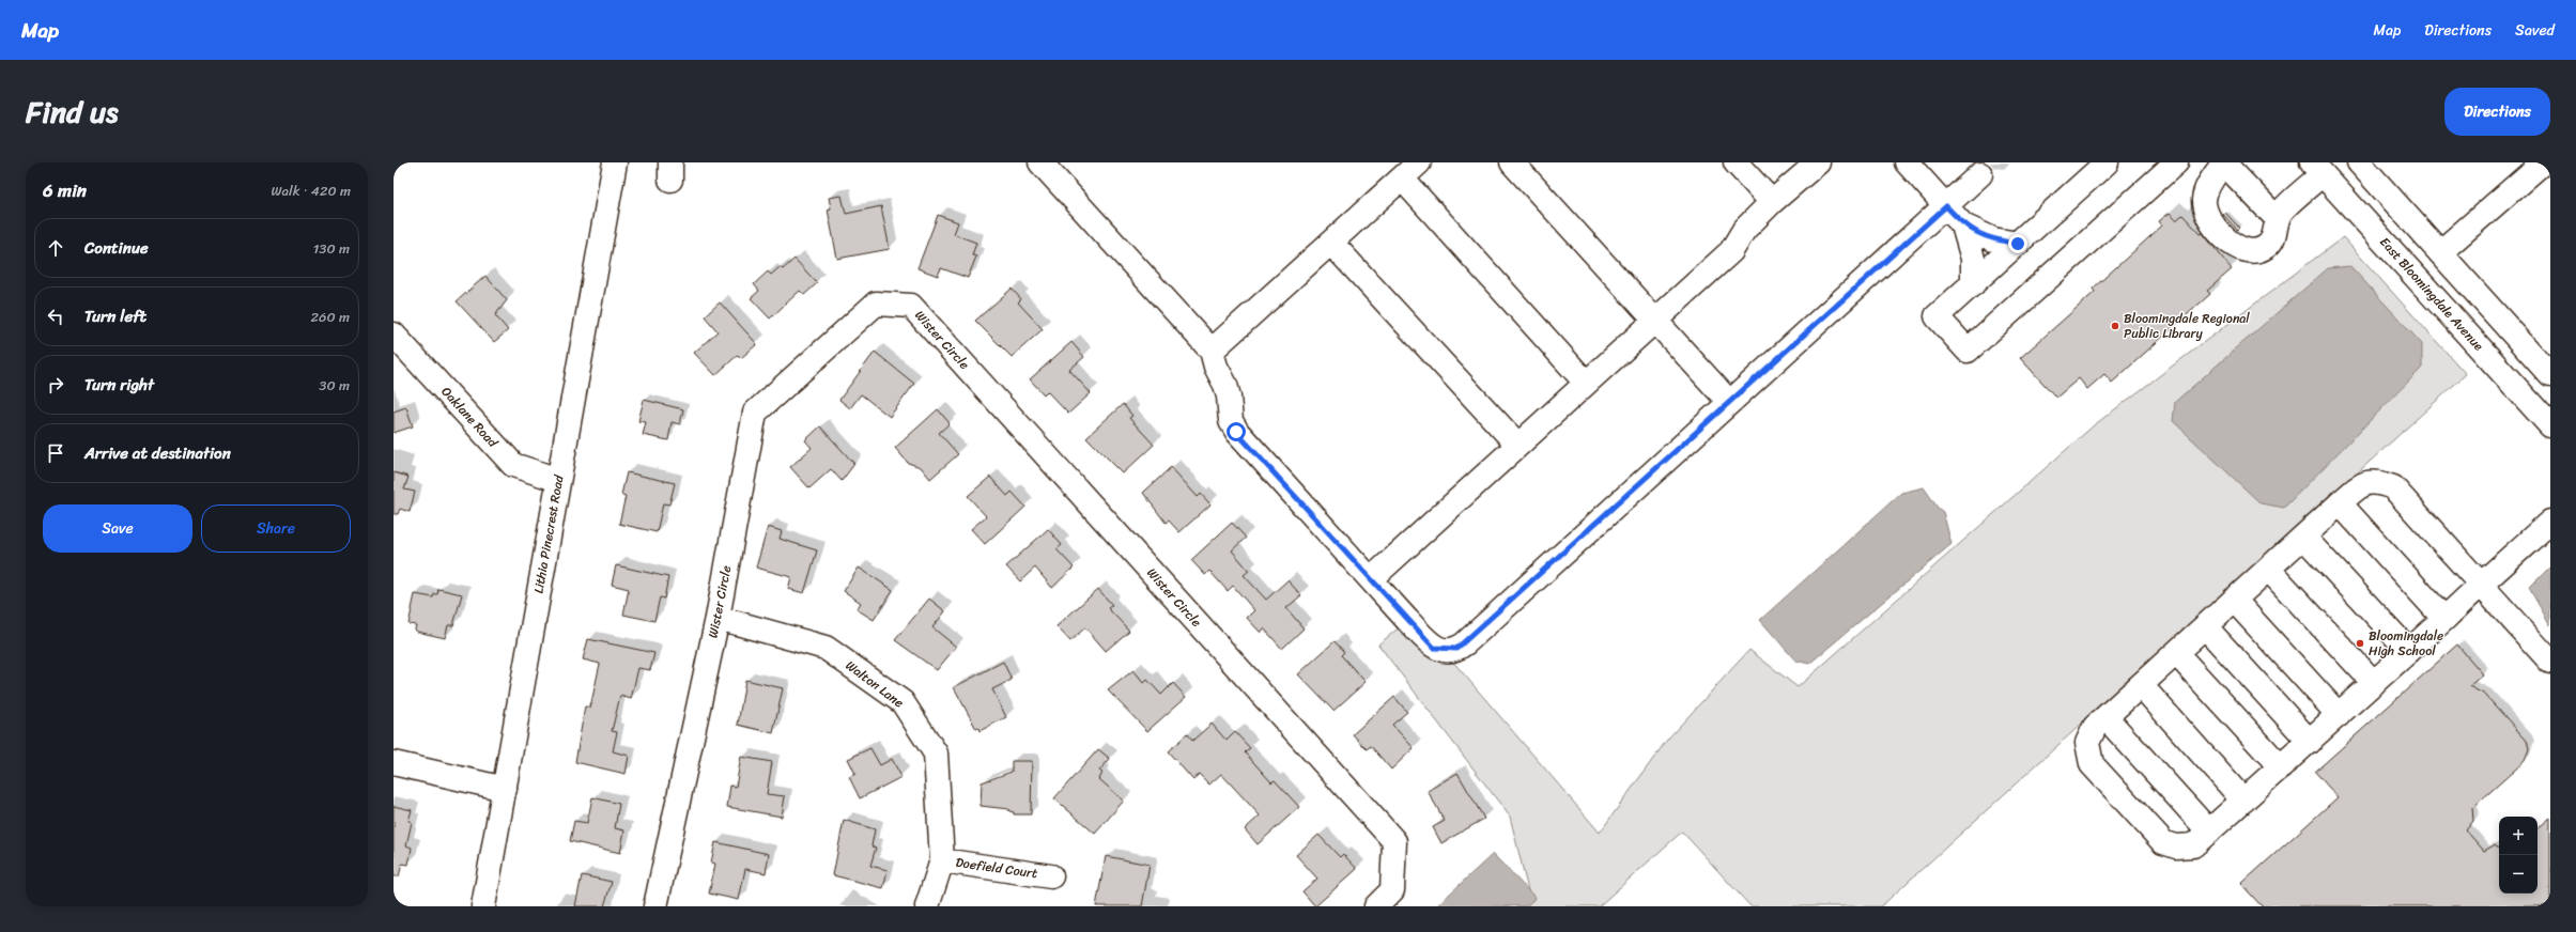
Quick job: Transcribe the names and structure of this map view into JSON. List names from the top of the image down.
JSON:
{
  "streets": {
    "street": [
      "East Bloomingdale Avenue",
      "Wister Circle",
      "Oaklane Road",
      "Lithia Pinecrest Road",
      "Walton Lane",
      "Doefield Court"
    ]
  },
  "crossings": [
    ["Wister Circle", "Walton Lane"],
    ["Oaklane Road", "Lithia Pinecrest Road"],
    ["Walton Lane", "Doefield Court"]
  ],
  "places": ["Bloomingdale Regional Public Library", "Bloomingdale High School"],
  "page": {
    "header": "Map",
    "nav": ["Map", "Directions", "Saved"],
    "title": "Find us",
    "buttons": [
      "Directions",
      ["Save", "Share"]
    ],
    "heading": ["6 min", "Walk · 420 m"],
    "list": [
      ["Continue", "130 m"],
      ["Turn left", "260 m"],
      ["Turn right", "30 m"],
      "Arrive at destination"
    ],
    "map_buttons": ["+", "−"]
  }
}
